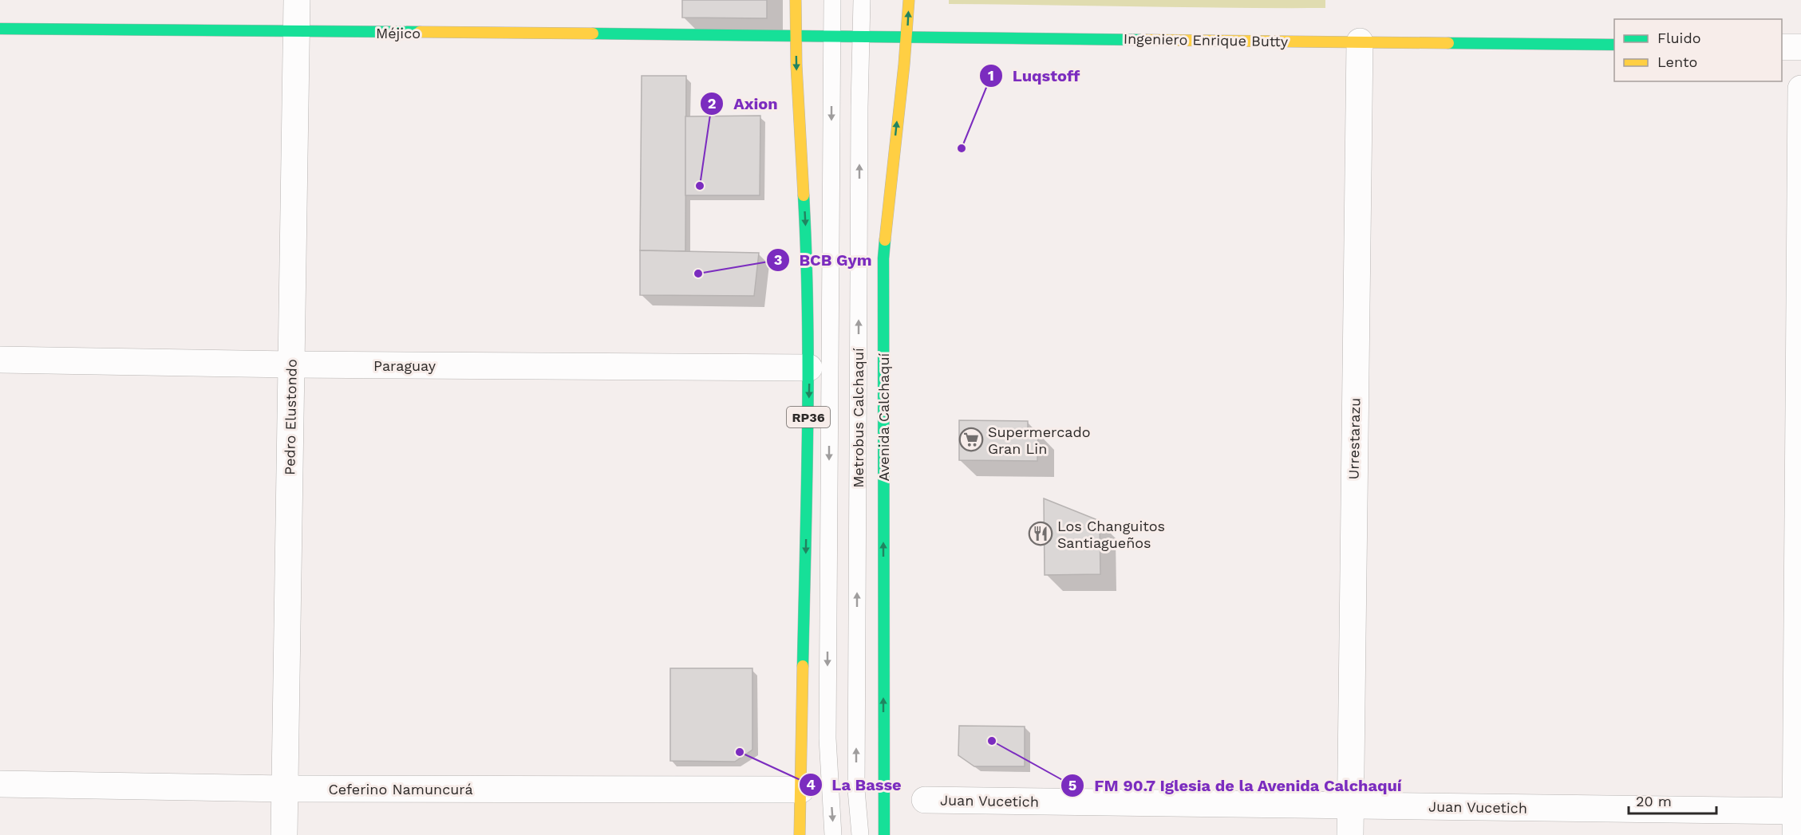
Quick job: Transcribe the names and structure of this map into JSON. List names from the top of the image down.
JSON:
{
  "streets": {
    "main road": [
      "Méjico",
      "Ingeniero Enrique Butty",
      "RP36",
      "Avenida Calchaquí"
    ],
    "street": [
      "Paraguay",
      "Pedro Elustondo",
      "Urrestarazu",
      "Ceferino Namuncurá",
      "Juan Vucetich"
    ],
    "lane": ["Metrobus Calchaquí"]
  },
  "crossings": [
    ["Méjico", "Ingeniero Enrique Butty"],
    ["Méjico", "Pedro Elustondo"],
    ["Méjico", "RP36"],
    ["Ingeniero Enrique Butty", "RP36"],
    ["Ingeniero Enrique Butty", "Avenida Calchaquí"],
    ["Ingeniero Enrique Butty", "Metrobus Calchaquí"],
    ["Ingeniero Enrique Butty", "Urrestarazu"],
    ["Paraguay", "Pedro Elustondo"],
    ["Paraguay", "RP36"],
    ["Pedro Elustondo", "Ceferino Namuncurá"],
    ["RP36", "Ceferino Namuncurá"],
    ["Urrestarazu", "Juan Vucetich"]
  ],
  "places": {
    "other": [
      "Luqstoff",
      "Axion",
      "BCB Gym",
      "FM 90.7 Iglesia de la Avenida Calchaquí",
      "La Basse"
    ],
    "supermarket": ["Supermercado Gran Lin"],
    "restaurant": ["Los Changuitos Santiagueños"]
  },
  "legend": ["Fluido", "Lento"],
  "scale_bar": "20 m"
}
